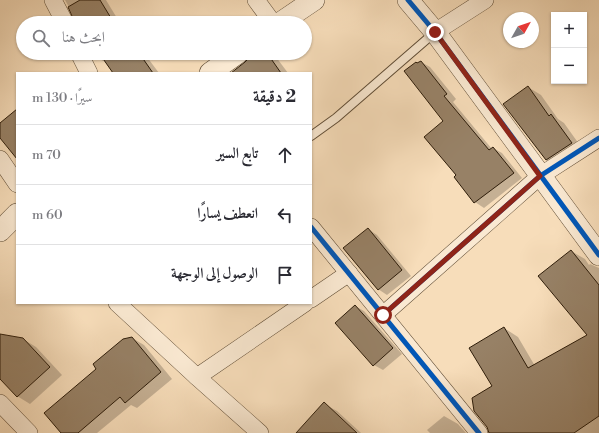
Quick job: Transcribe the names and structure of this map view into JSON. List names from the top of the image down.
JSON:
{
  "north": "top right",
  "page": {
    "map_buttons": ["+", "−"],
    "search": "ابحث هنا",
    "heading": ["2 دقيقة", "سيرًا · 130 m"],
    "list": [
      ["تابع السير", "70 m"],
      ["انعطف يسارًا", "60 m"],
      "الوصول إلى الوجهة"
    ]
  }
}
